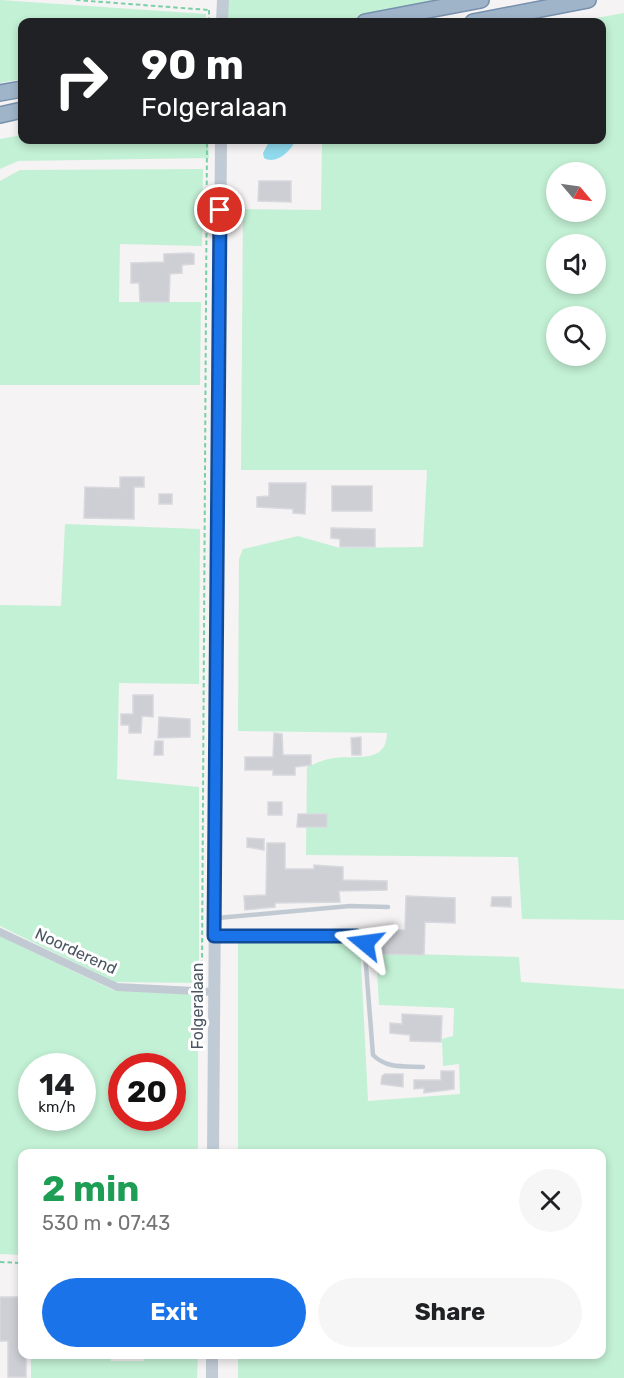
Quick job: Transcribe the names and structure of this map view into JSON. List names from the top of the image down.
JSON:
{
  "streets": {
    "main road": ["Folgeralaan"],
    "street": ["Noorderend"]
  },
  "crossings": [
    ["Noorderend", "Folgeralaan"]
  ],
  "north": "bottom right",
  "page": {
    "turn": ["90 m", "Folgeralaan"],
    "speed": "14 km/h",
    "limit": "20",
    "heading": ["2 min", "530 m · 07:43"],
    "buttons": ["Exit", "Share"]
  }
}
